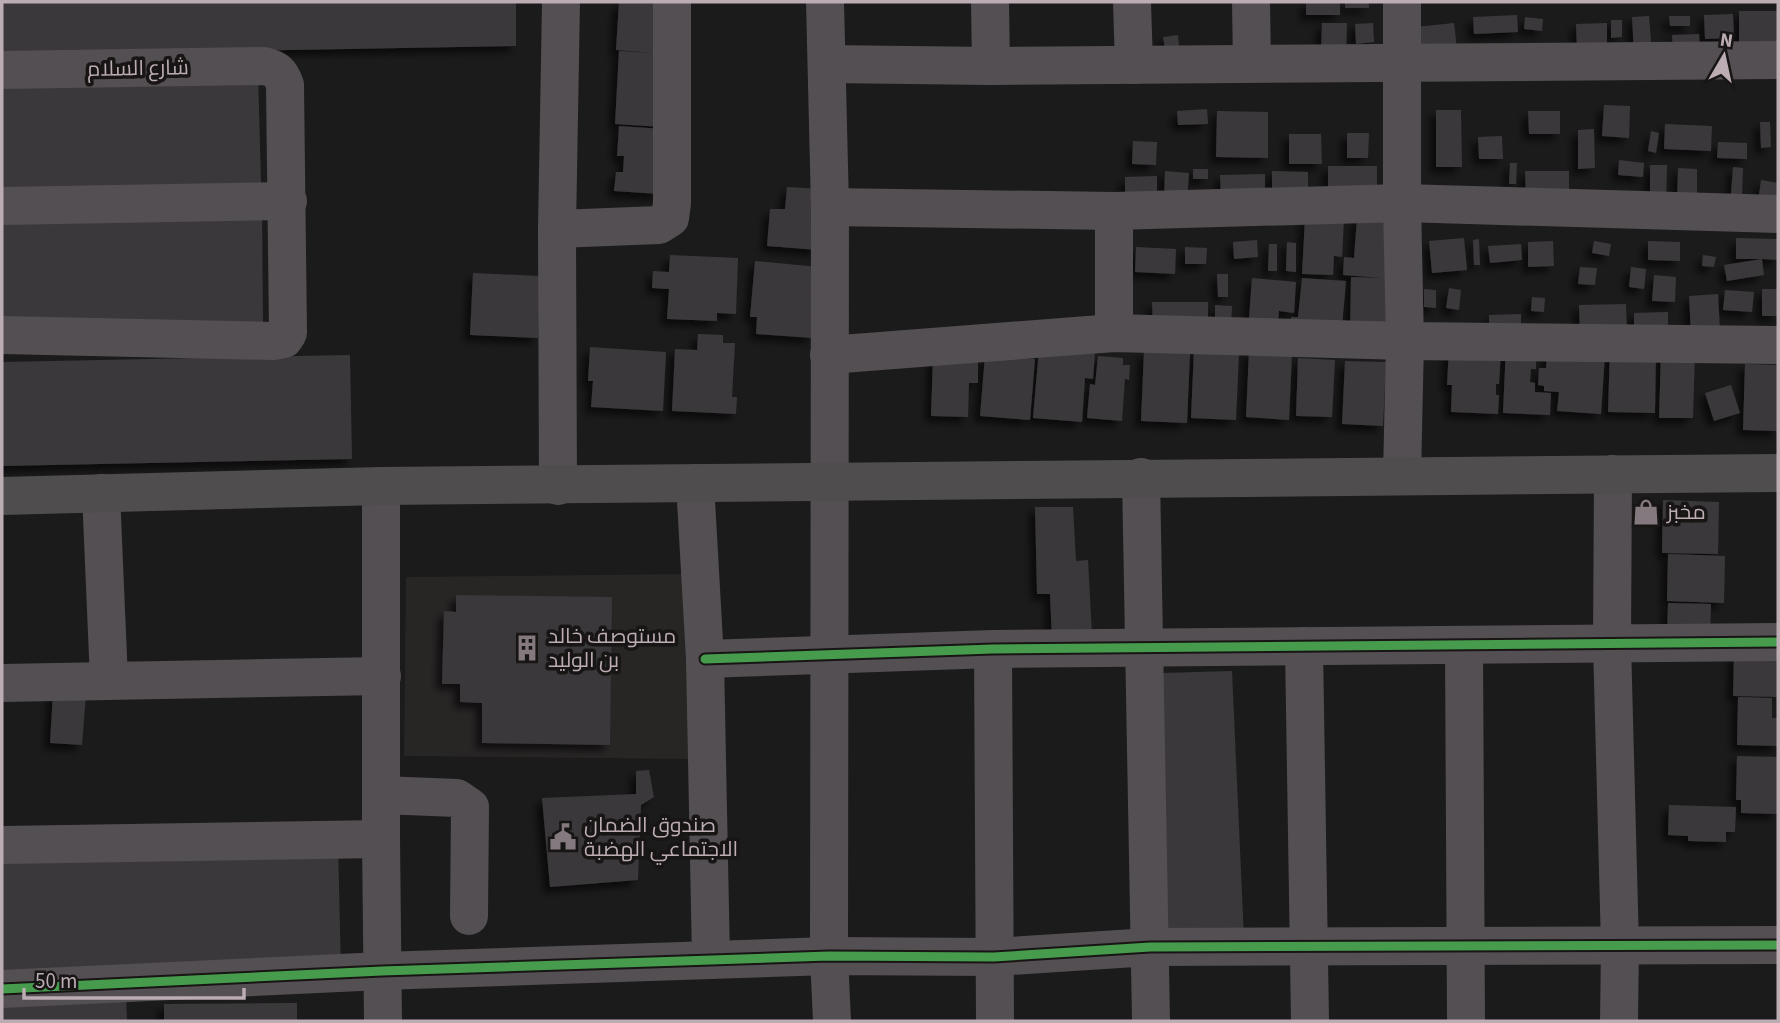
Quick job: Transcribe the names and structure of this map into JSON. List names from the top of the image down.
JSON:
{
  "streets": {
    "street": ["شارع السلام"]
  },
  "places": {
    "shop": ["مخبز"],
    "building": ["مستوصف خالد بن الوليد"],
    "public building": ["صندوق الضمان الاجتماعي الهضبة"]
  },
  "scale_bar": "50 m",
  "north": "top"
}
